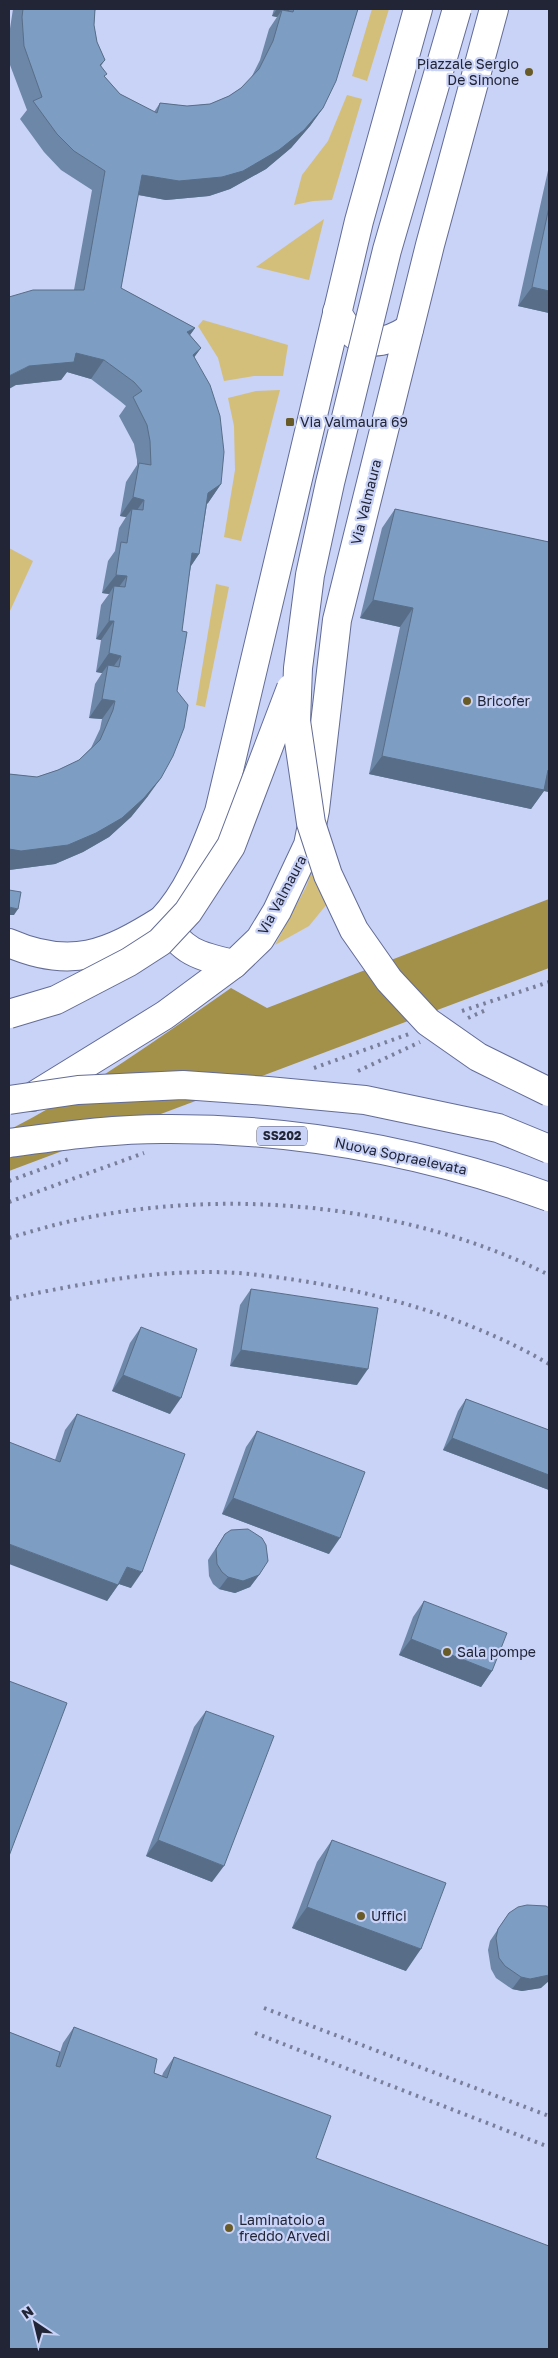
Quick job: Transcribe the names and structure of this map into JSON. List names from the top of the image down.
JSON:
{
  "streets": {
    "main road": ["Via Valmaura", "SS202", "Nuova Sopraelevata"]
  },
  "places": {
    "other": [
      "Piazzale Sergio De Simone",
      "Bricofer",
      "Sala pompe",
      "Uffici",
      "Laminatoio a freddo Arvedi"
    ],
    "transit": ["Via Valmaura 69"]
  },
  "north": "top left"
}
